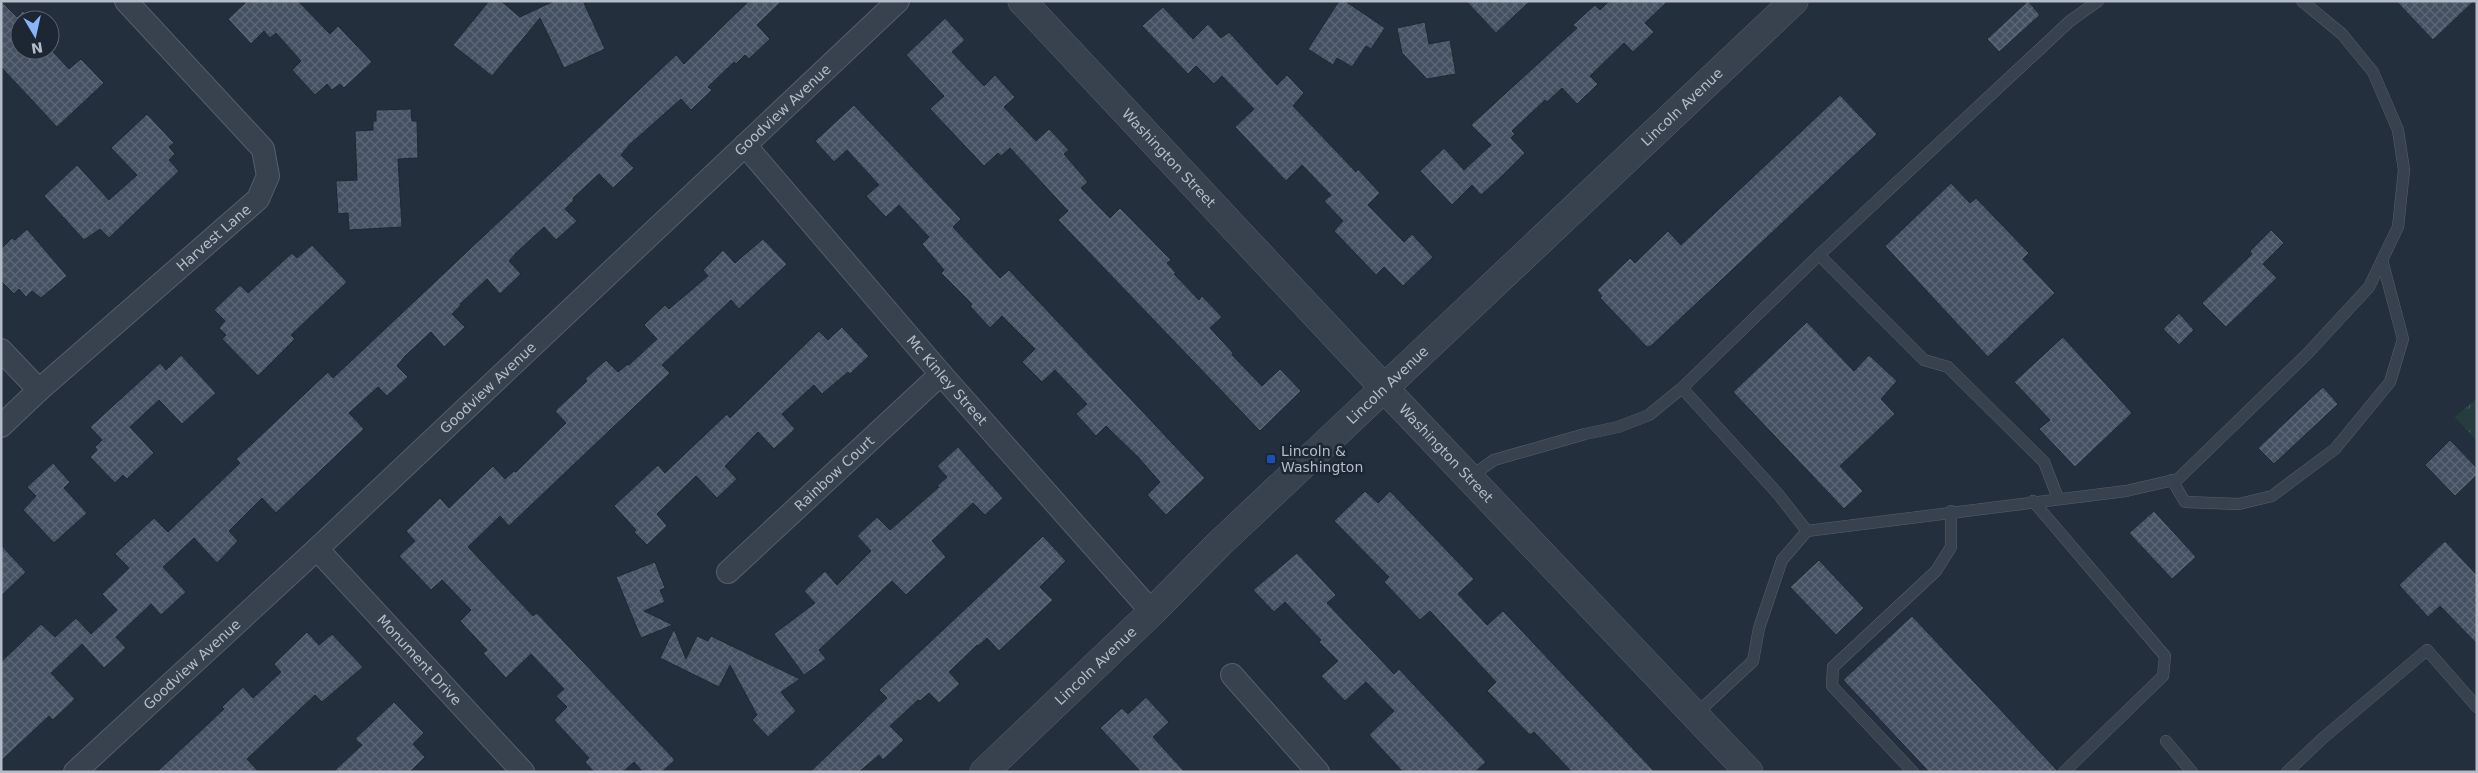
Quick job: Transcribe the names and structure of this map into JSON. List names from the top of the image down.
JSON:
{
  "streets": {
    "street": [
      "Lincoln Avenue",
      "Goodview Avenue",
      "Washington Street",
      "Harvest Lane",
      "Mc Kinley Street",
      "Rainbow Court",
      "Monument Drive"
    ]
  },
  "crossings": [
    ["Lincoln Avenue", "Washington Street"],
    ["Lincoln Avenue", "Mc Kinley Street"],
    ["Goodview Avenue", "Mc Kinley Street"],
    ["Goodview Avenue", "Monument Drive"],
    ["Mc Kinley Street", "Rainbow Court"]
  ],
  "places": {
    "transit": ["Lincoln & Washington"]
  },
  "north": "bottom"
}
